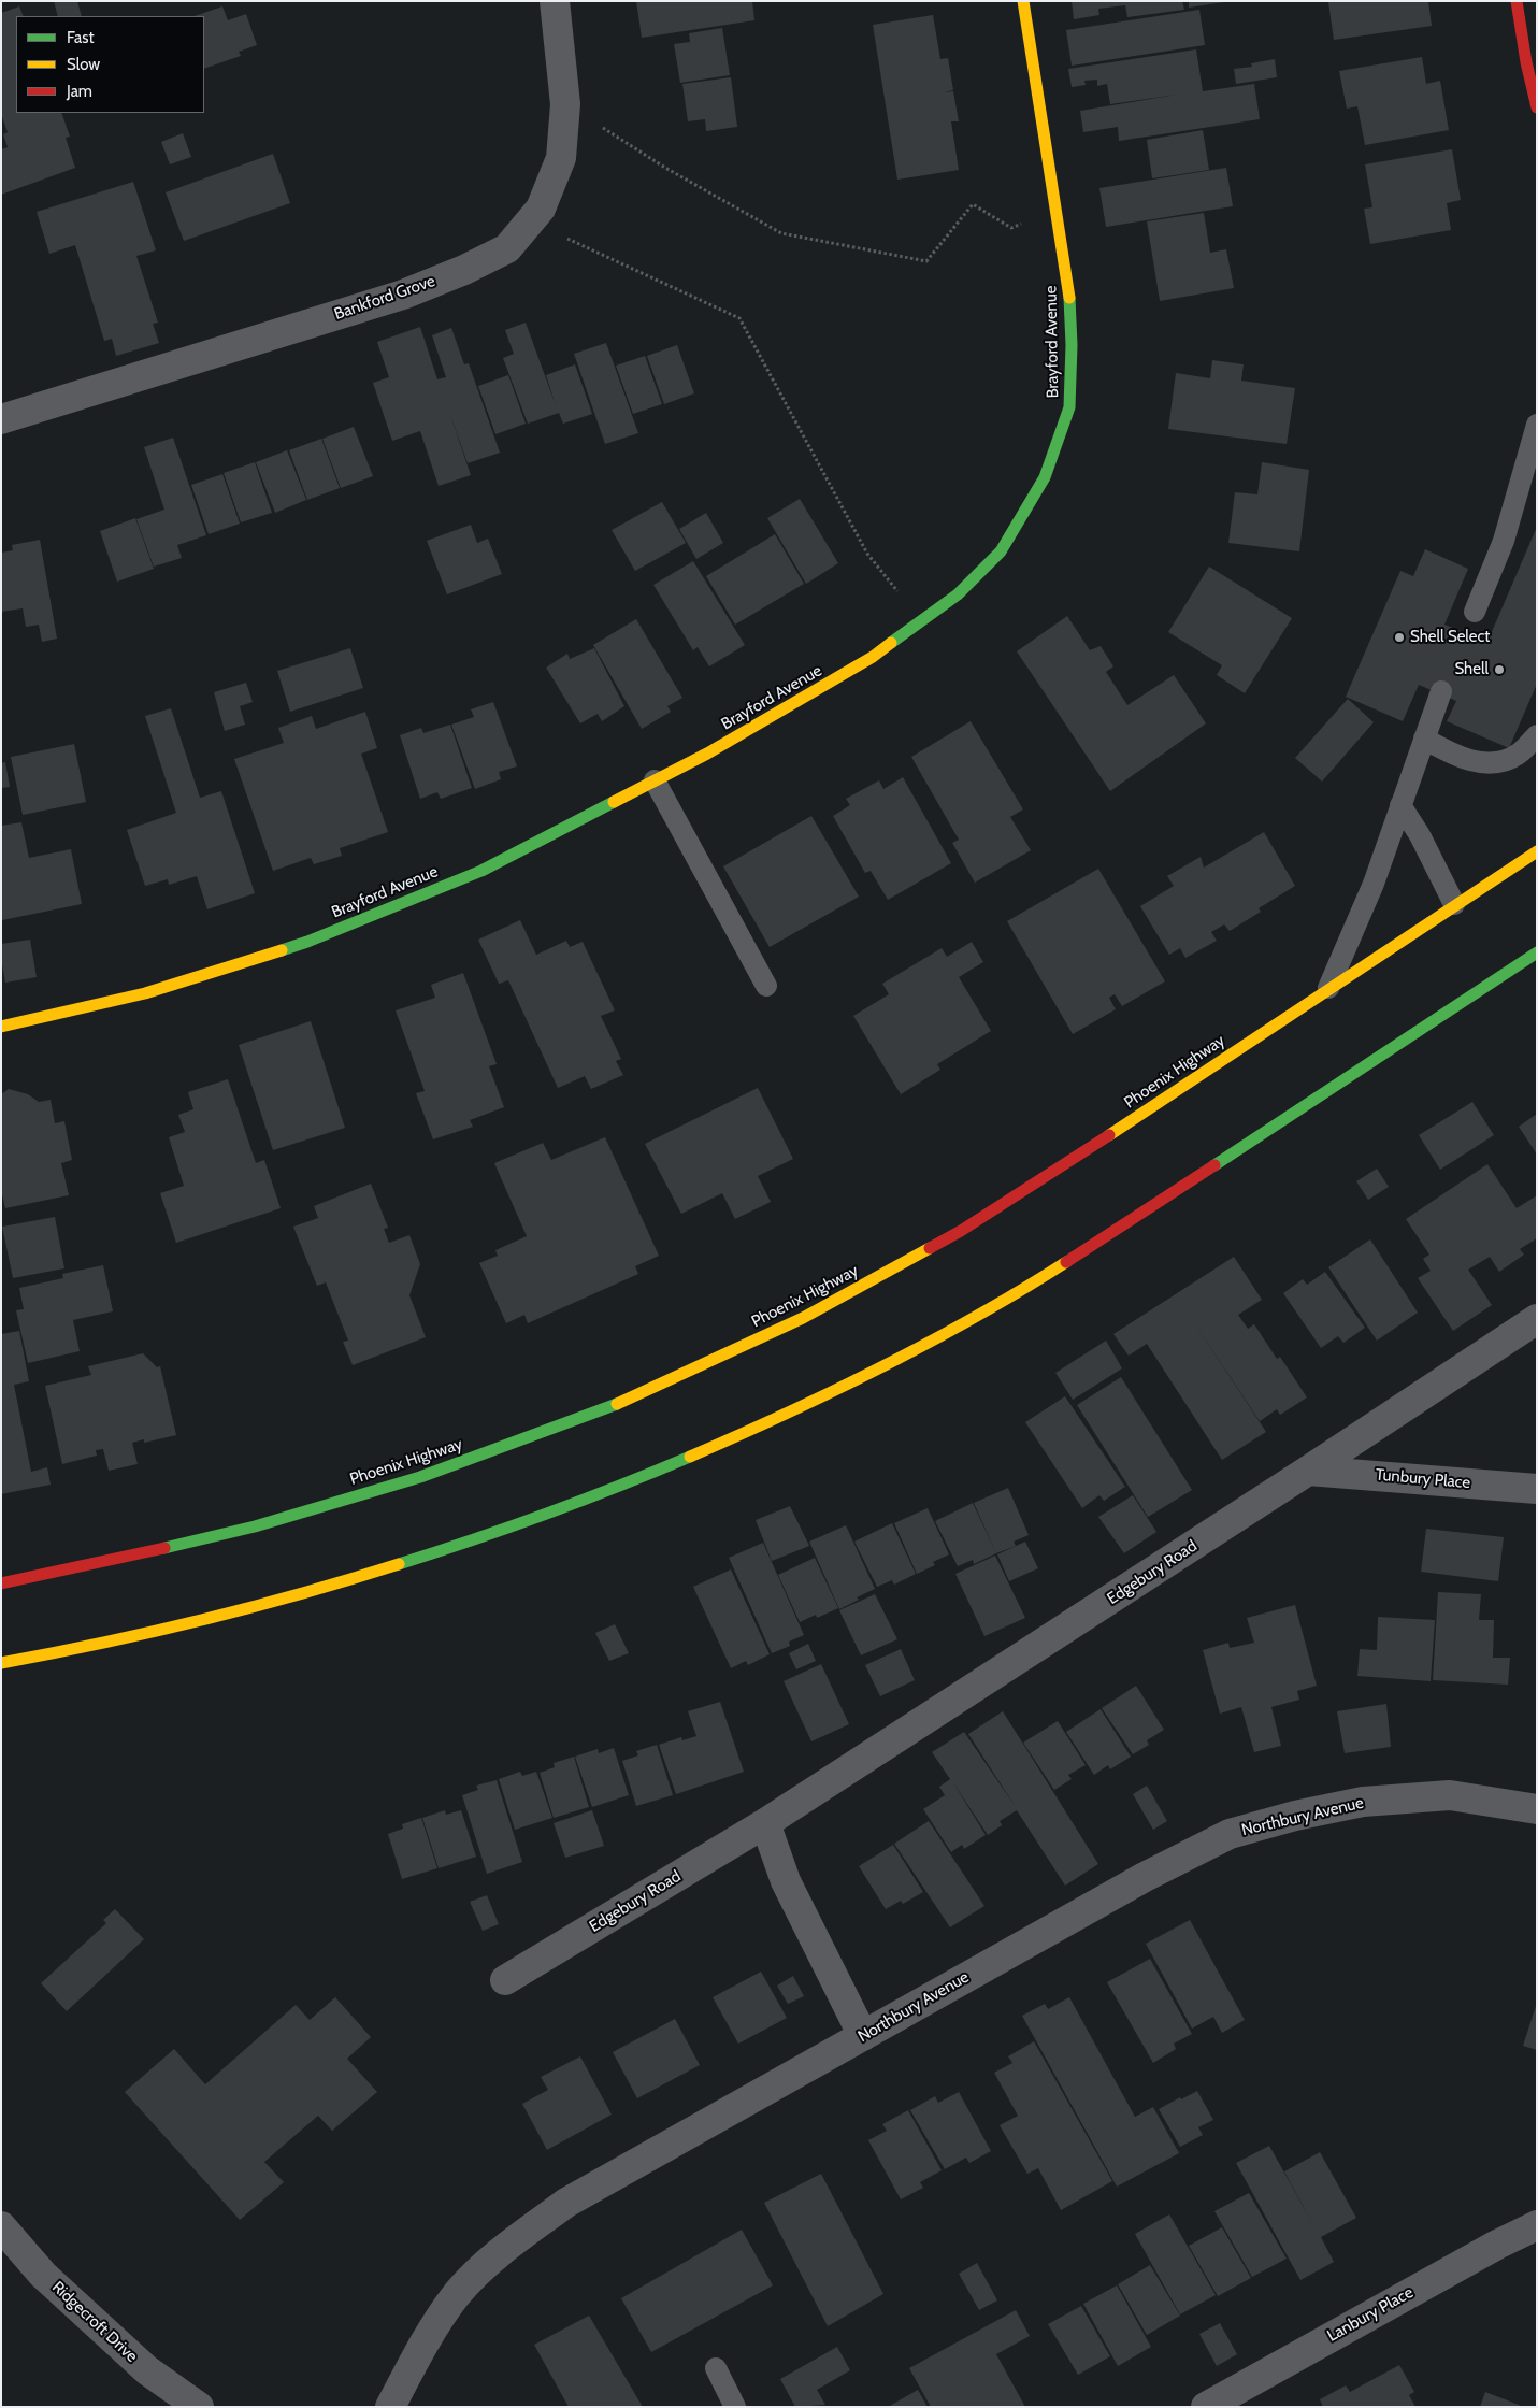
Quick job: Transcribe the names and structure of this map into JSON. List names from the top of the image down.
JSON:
{
  "streets": {
    "main road": ["Brayford Avenue", "Phoenix Highway"],
    "street": [
      "Bankford Grove",
      "Tunbury Place",
      "Edgebury Road",
      "Northbury Avenue",
      "Lanbury Place",
      "Ridgecroft Drive"
    ]
  },
  "crossings": [
    ["Tunbury Place", "Edgebury Road"]
  ],
  "places": ["Shell Select", "Shell"],
  "legend": ["Fast", "Slow", "Jam"]
}
